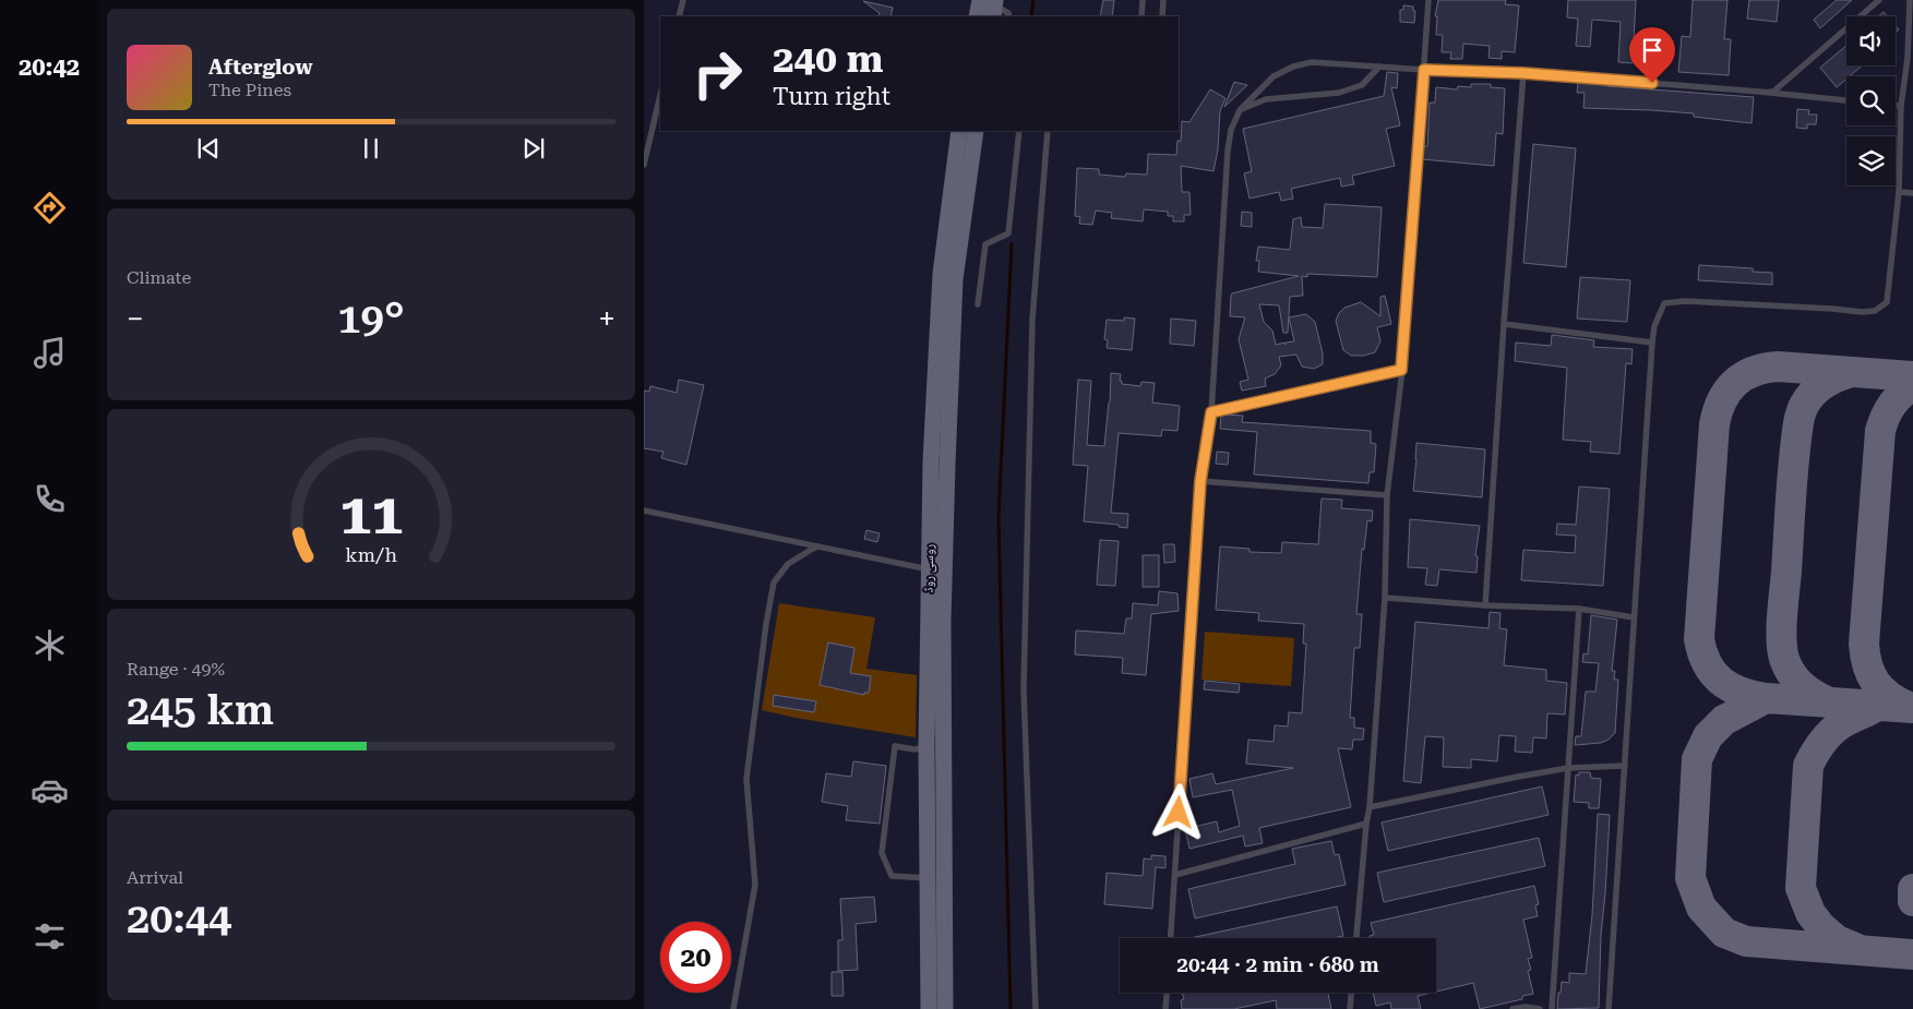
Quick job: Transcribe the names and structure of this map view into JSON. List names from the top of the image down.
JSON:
{
  "streets": {
    "main road": ["روسی روڈ"]
  },
  "page": {
    "tabs": "20:42",
    "turn": ["240 m", "Turn right"],
    "song": ["Afterglow", "The Pines"],
    "tile": [
      "Climate",
      ["Range · 49%", "245 km"],
      ["Arrival", "20:44"]
    ],
    "heat": ["−", "19°", "+"],
    "limit": "20",
    "trip": "20:44 · 2 min · 680 m",
    "gauge": ["11", "km/h"]
  }
}
